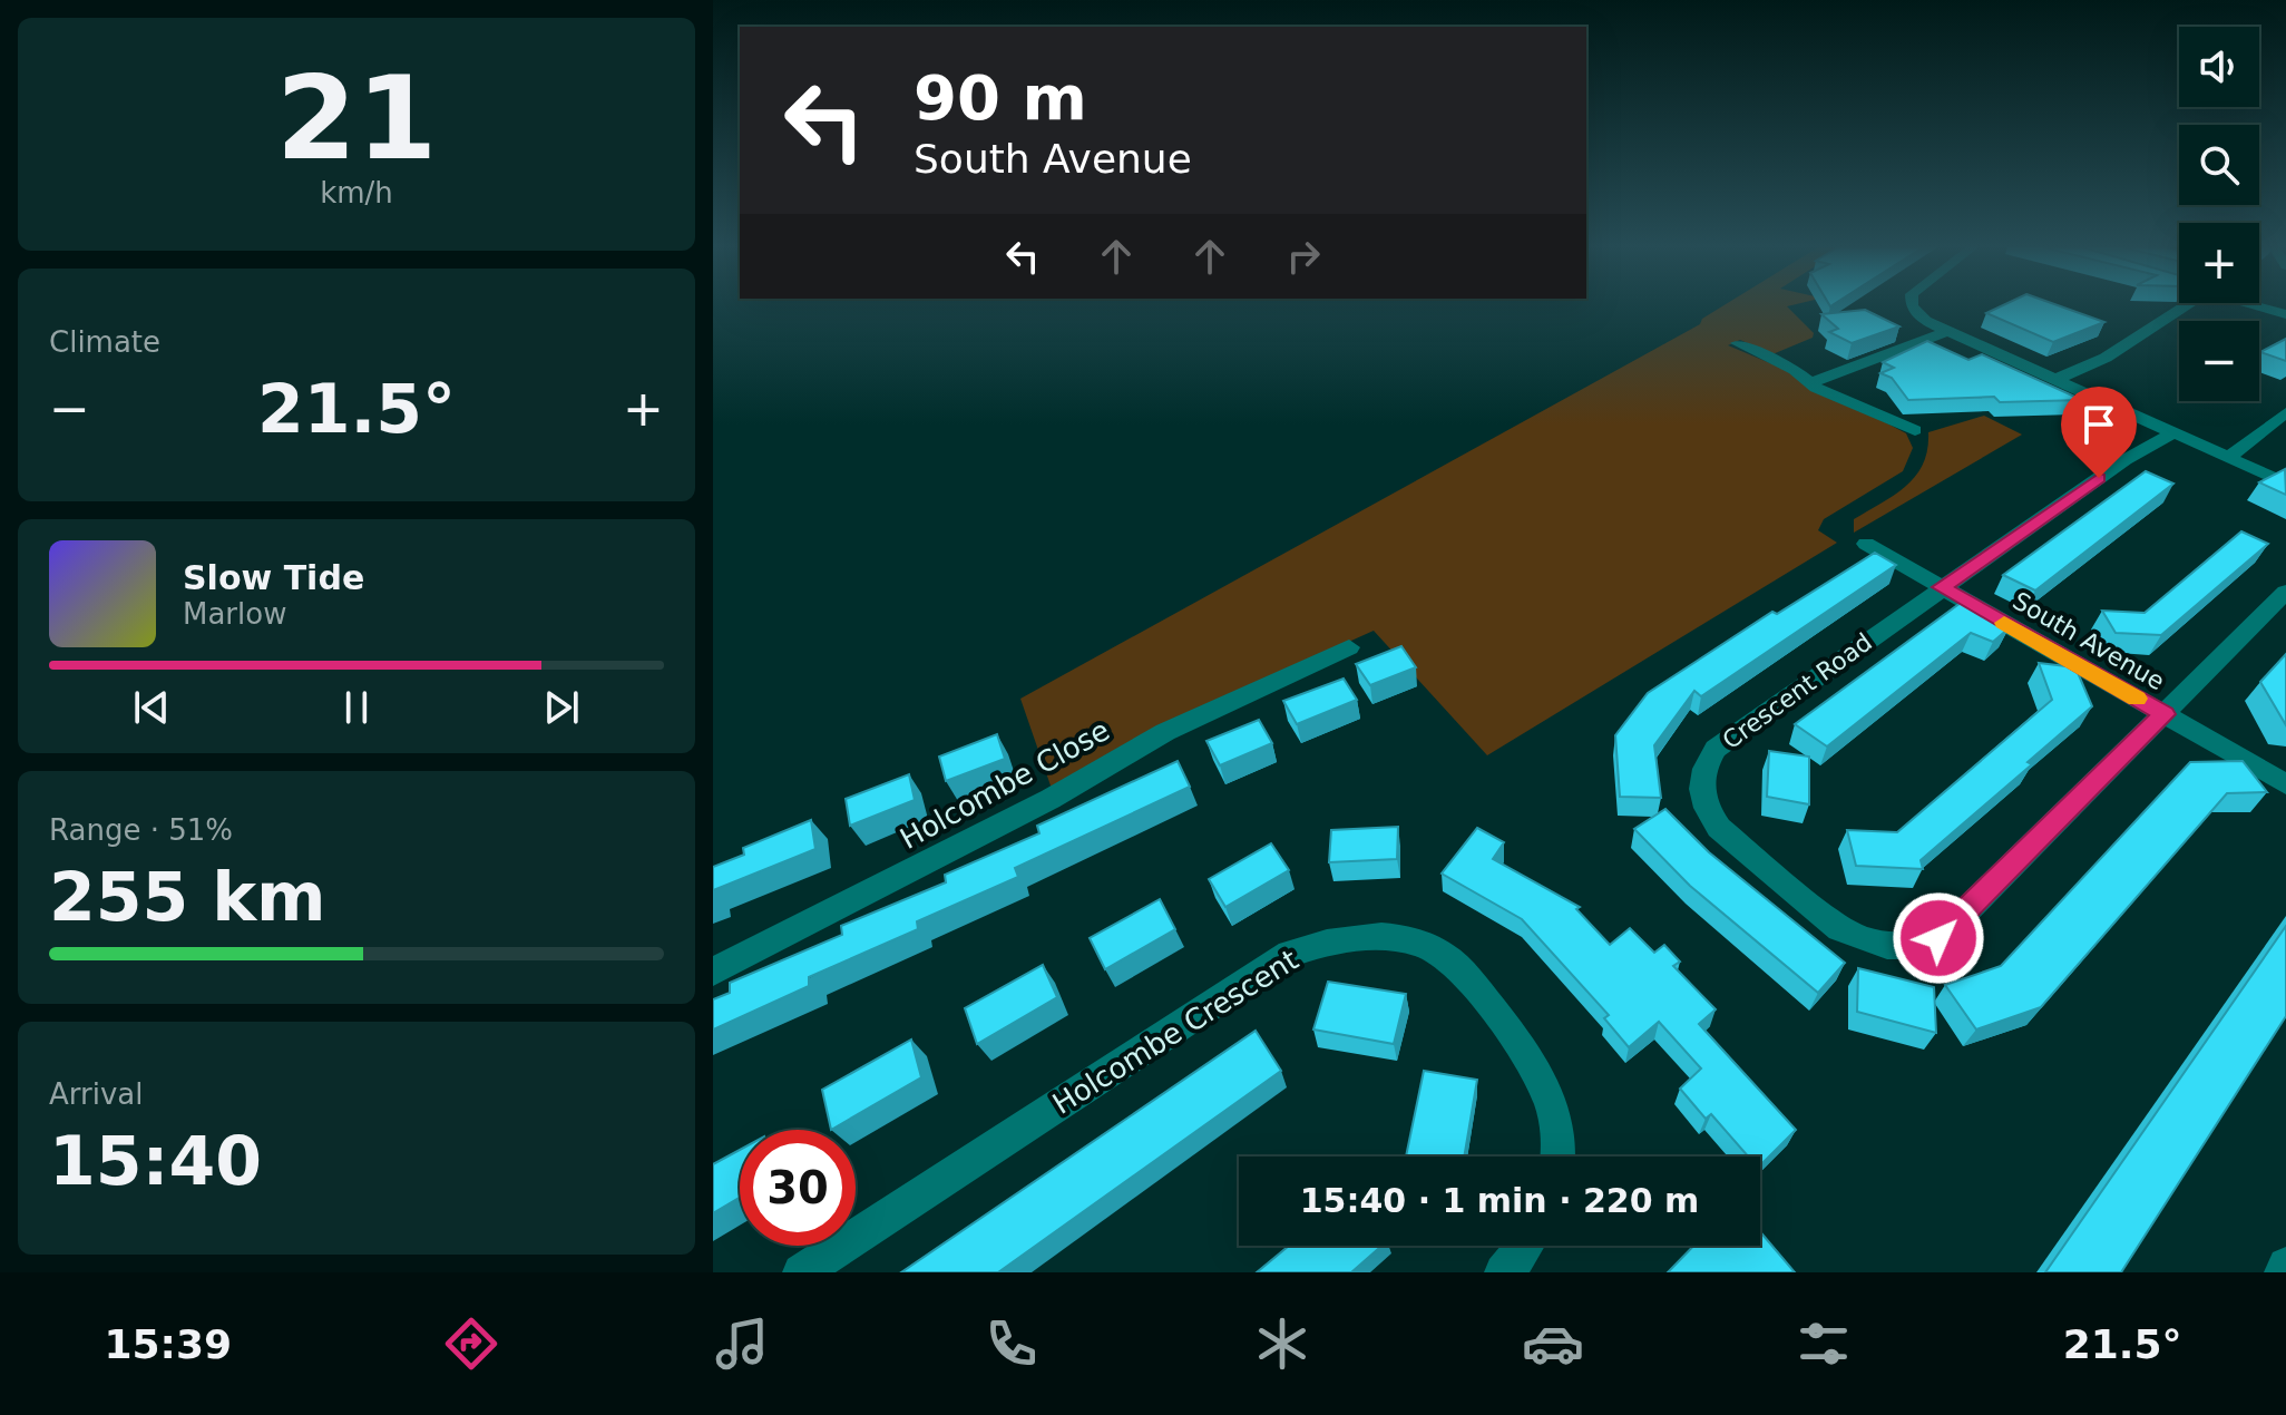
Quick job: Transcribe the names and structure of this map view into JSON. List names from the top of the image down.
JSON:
{
  "streets": {
    "street": [
      "South Avenue",
      "Crescent Road",
      "Holcombe Close",
      "Holcombe Crescent"
    ]
  },
  "crossings": [
    ["South Avenue", "Crescent Road"]
  ],
  "page": {
    "tile": [
      ["21", "km/h"],
      "Climate",
      ["Range · 51%", "255 km"],
      ["Arrival", "15:40"]
    ],
    "map_buttons": ["+", "−"],
    "turn": ["90 m", "South Avenue"],
    "heat": ["−", "21.5°", "+"],
    "song": ["Slow Tide", "Marlow"],
    "limit": "30",
    "trip": "15:40 · 1 min · 220 m",
    "tabs": ["15:39", "21.5°"]
  }
}
